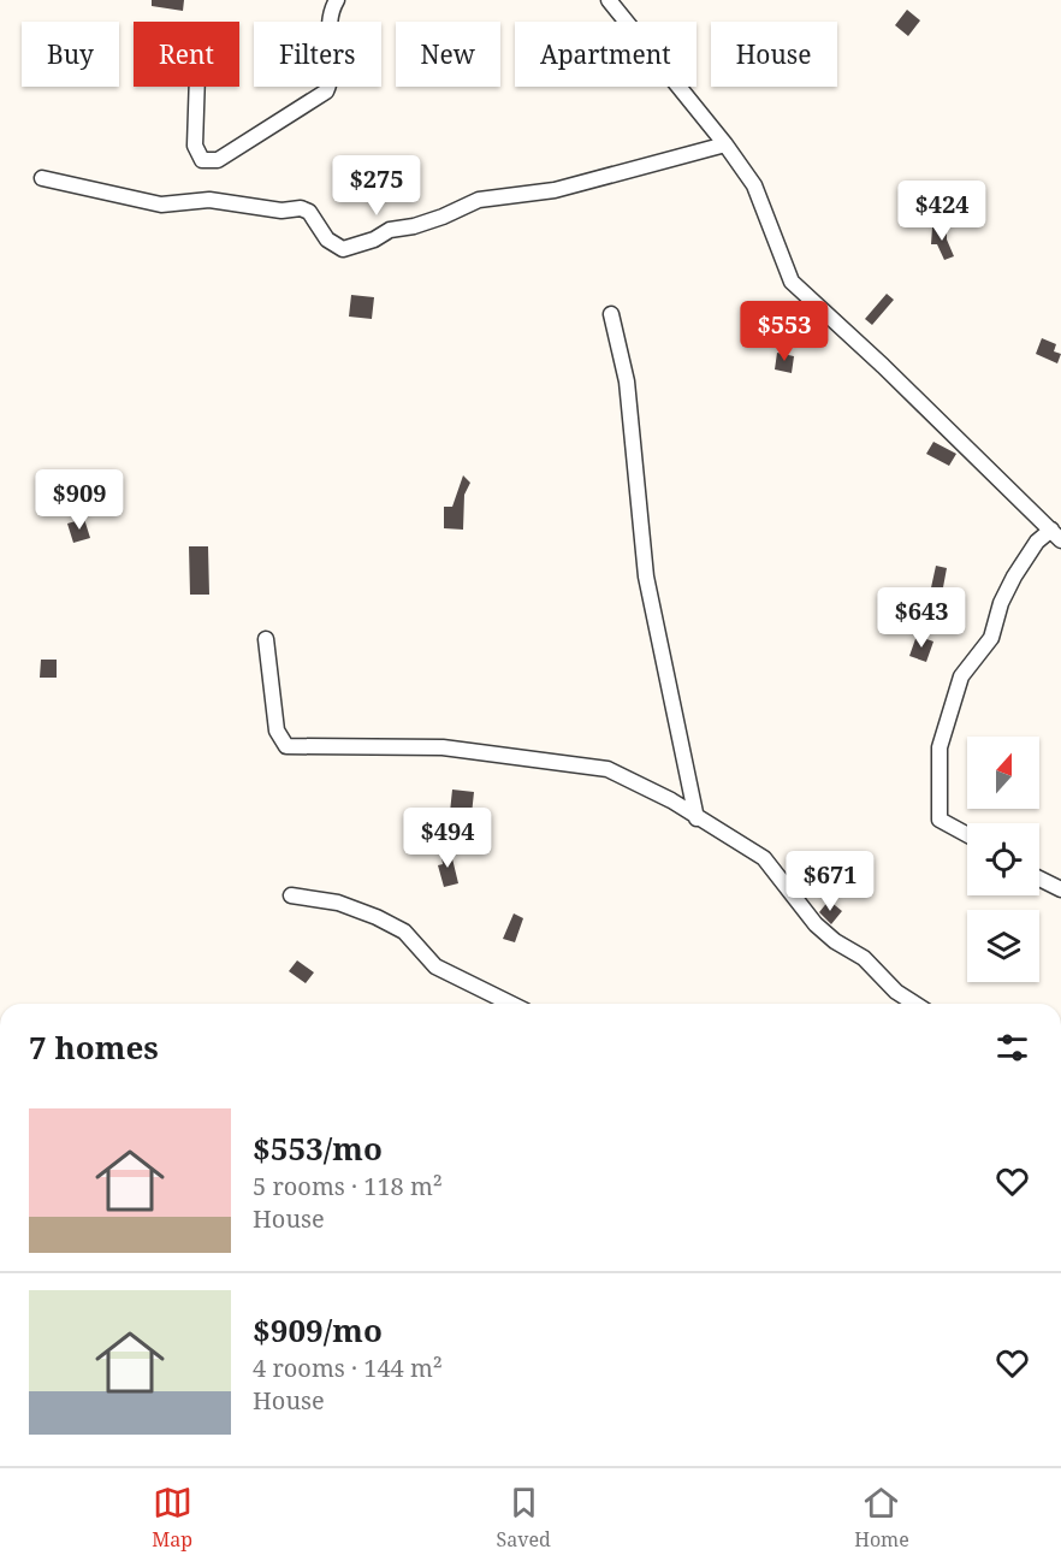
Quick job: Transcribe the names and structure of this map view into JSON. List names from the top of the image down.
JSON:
{
  "north": "top",
  "page": {
    "chip": [
      "Buy",
      "Rent",
      "Filters",
      "New",
      "Apartment",
      "House"
    ],
    "price": [
      "$275",
      "$424",
      "$553",
      "$909",
      "$643",
      "$494",
      "$671"
    ],
    "heading": "7 homes",
    "list": [
      {
        "name": "$553/mo",
        "note": "5 rooms · 118 m² · House"
      },
      {
        "name": "$909/mo",
        "note": "4 rooms · 144 m² · House"
      }
    ],
    "tabs": ["Map", "Saved", "Home"]
  }
}
